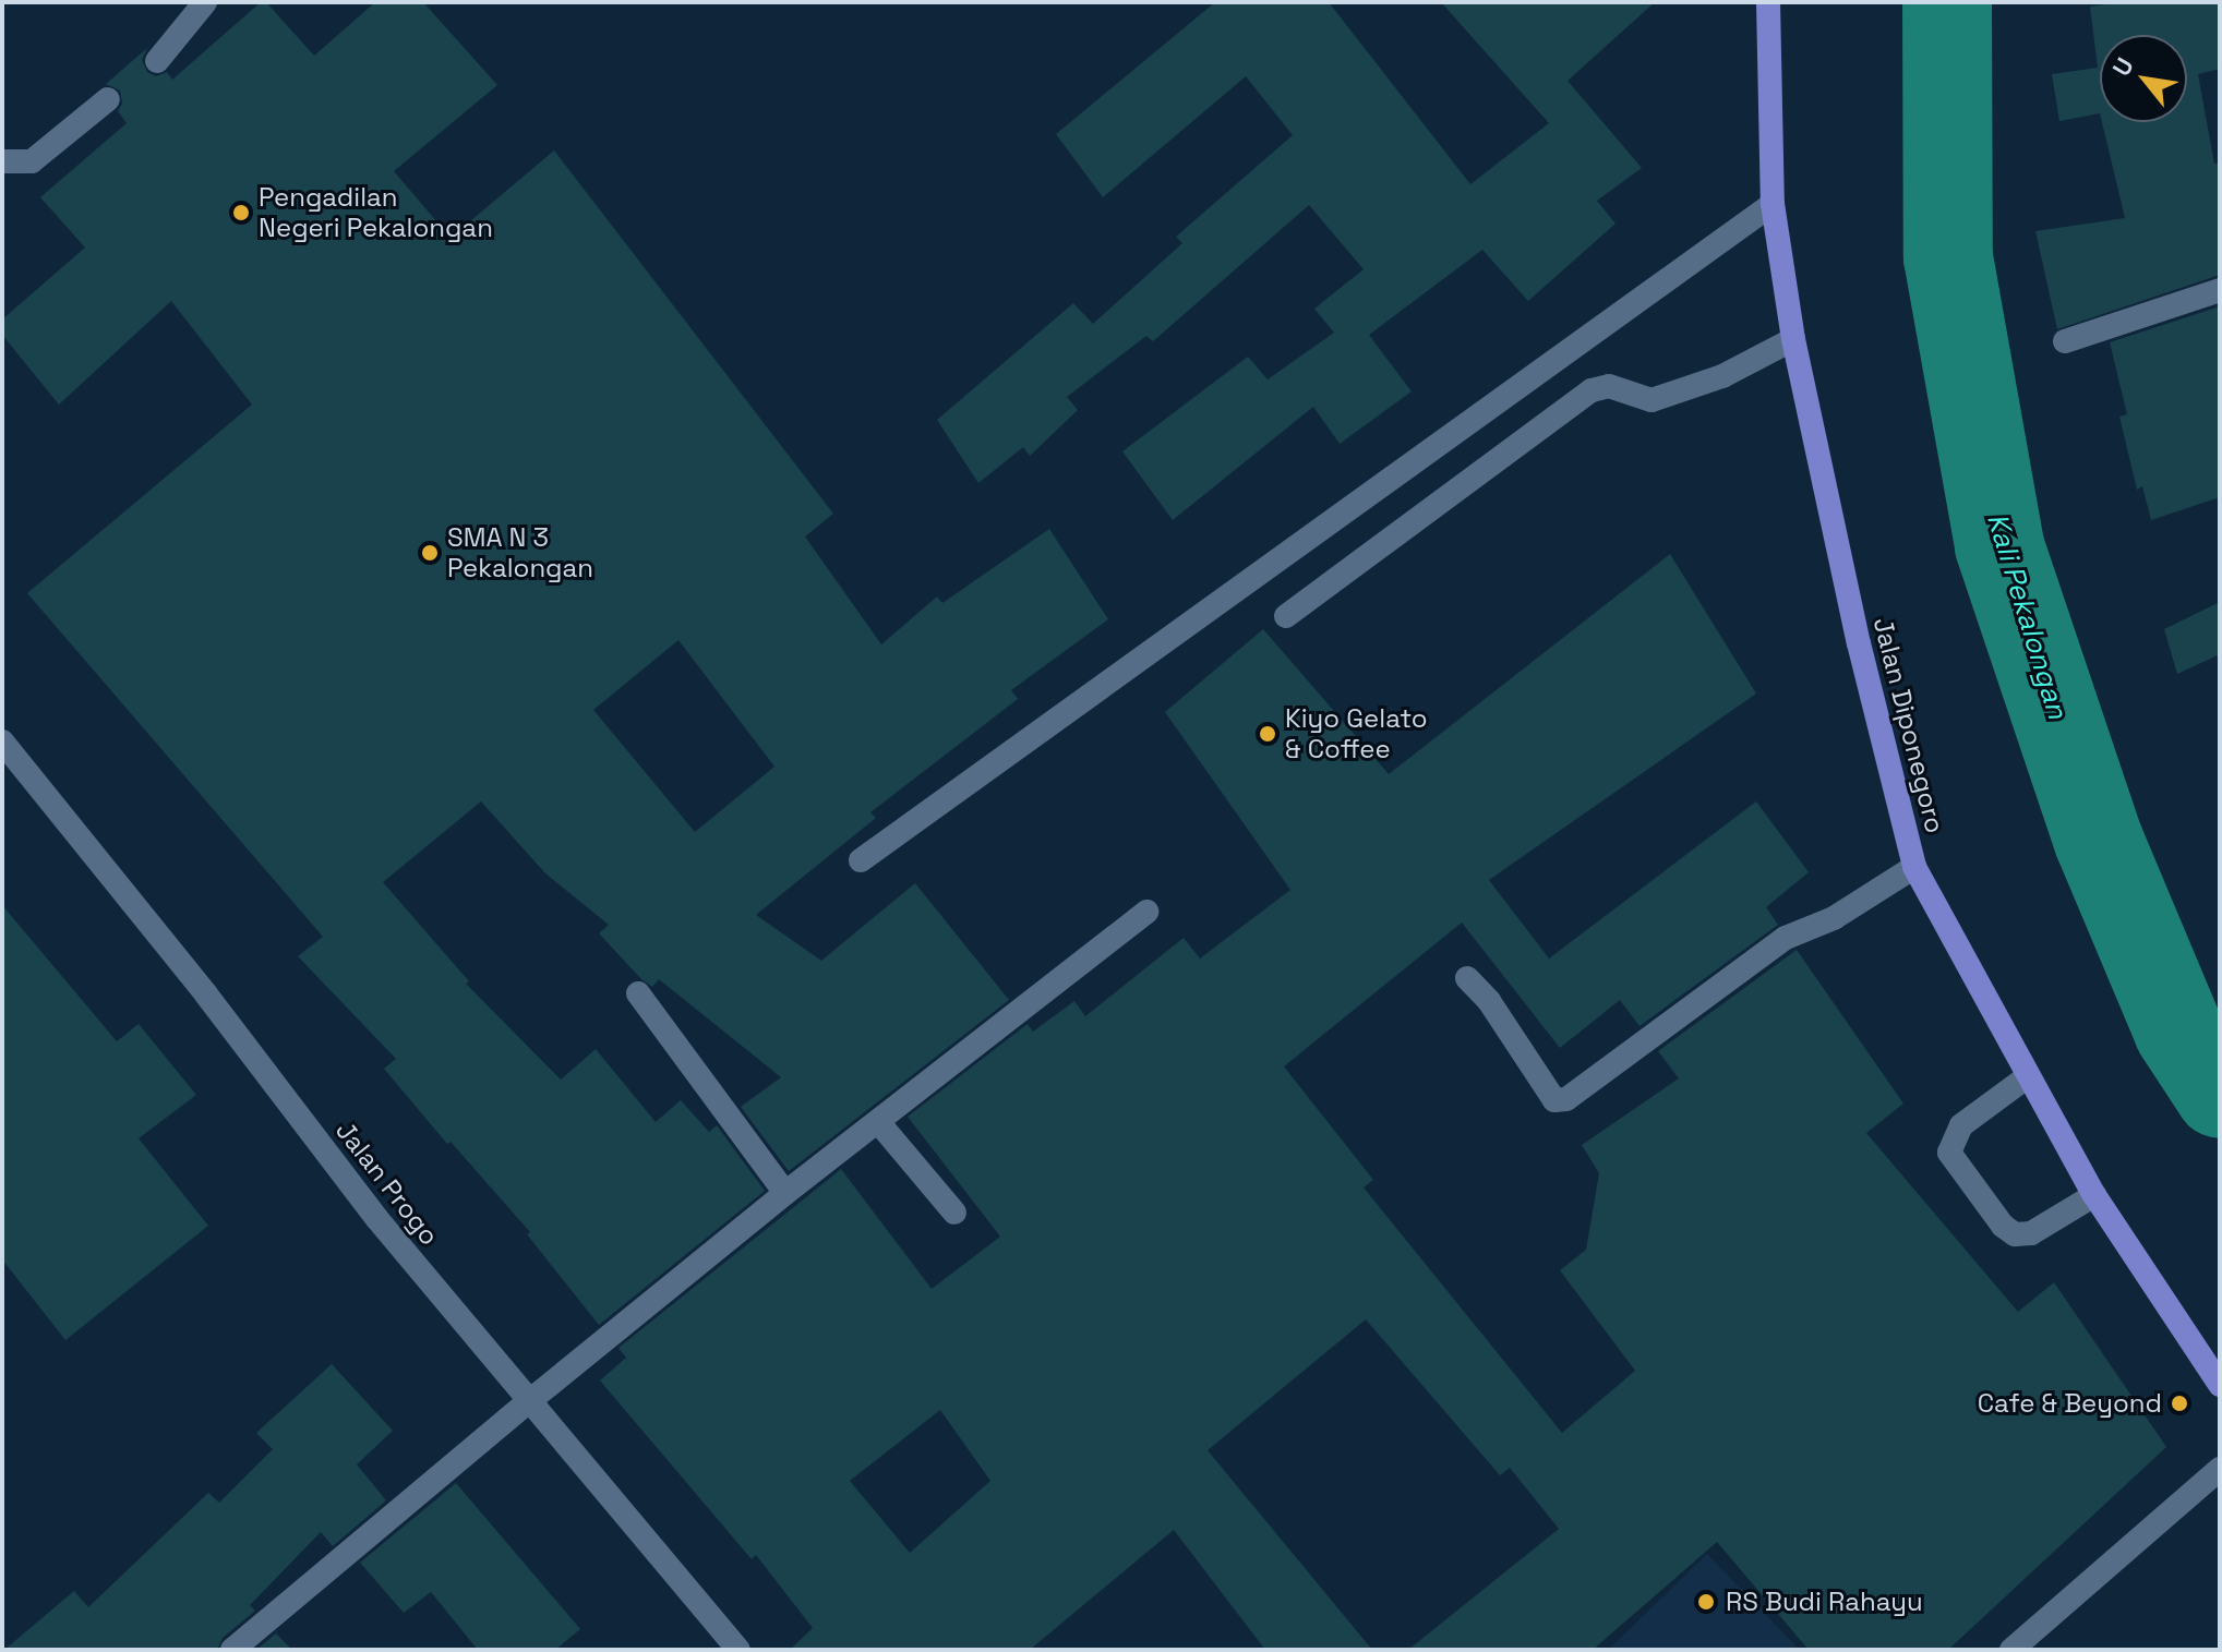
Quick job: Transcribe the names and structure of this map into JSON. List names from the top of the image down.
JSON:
{
  "streets": {
    "main road": ["Jalan Diponegoro"],
    "street": ["Jalan Progo"]
  },
  "water": ["Kali Pekalongan"],
  "places": [
    "Pengadilan Negeri Pekalongan",
    "SMA N 3 Pekalongan",
    "Kiyo Gelato & Coffee",
    "Cafe & Beyond",
    "RS Budi Rahayu"
  ],
  "north": "top left"
}
